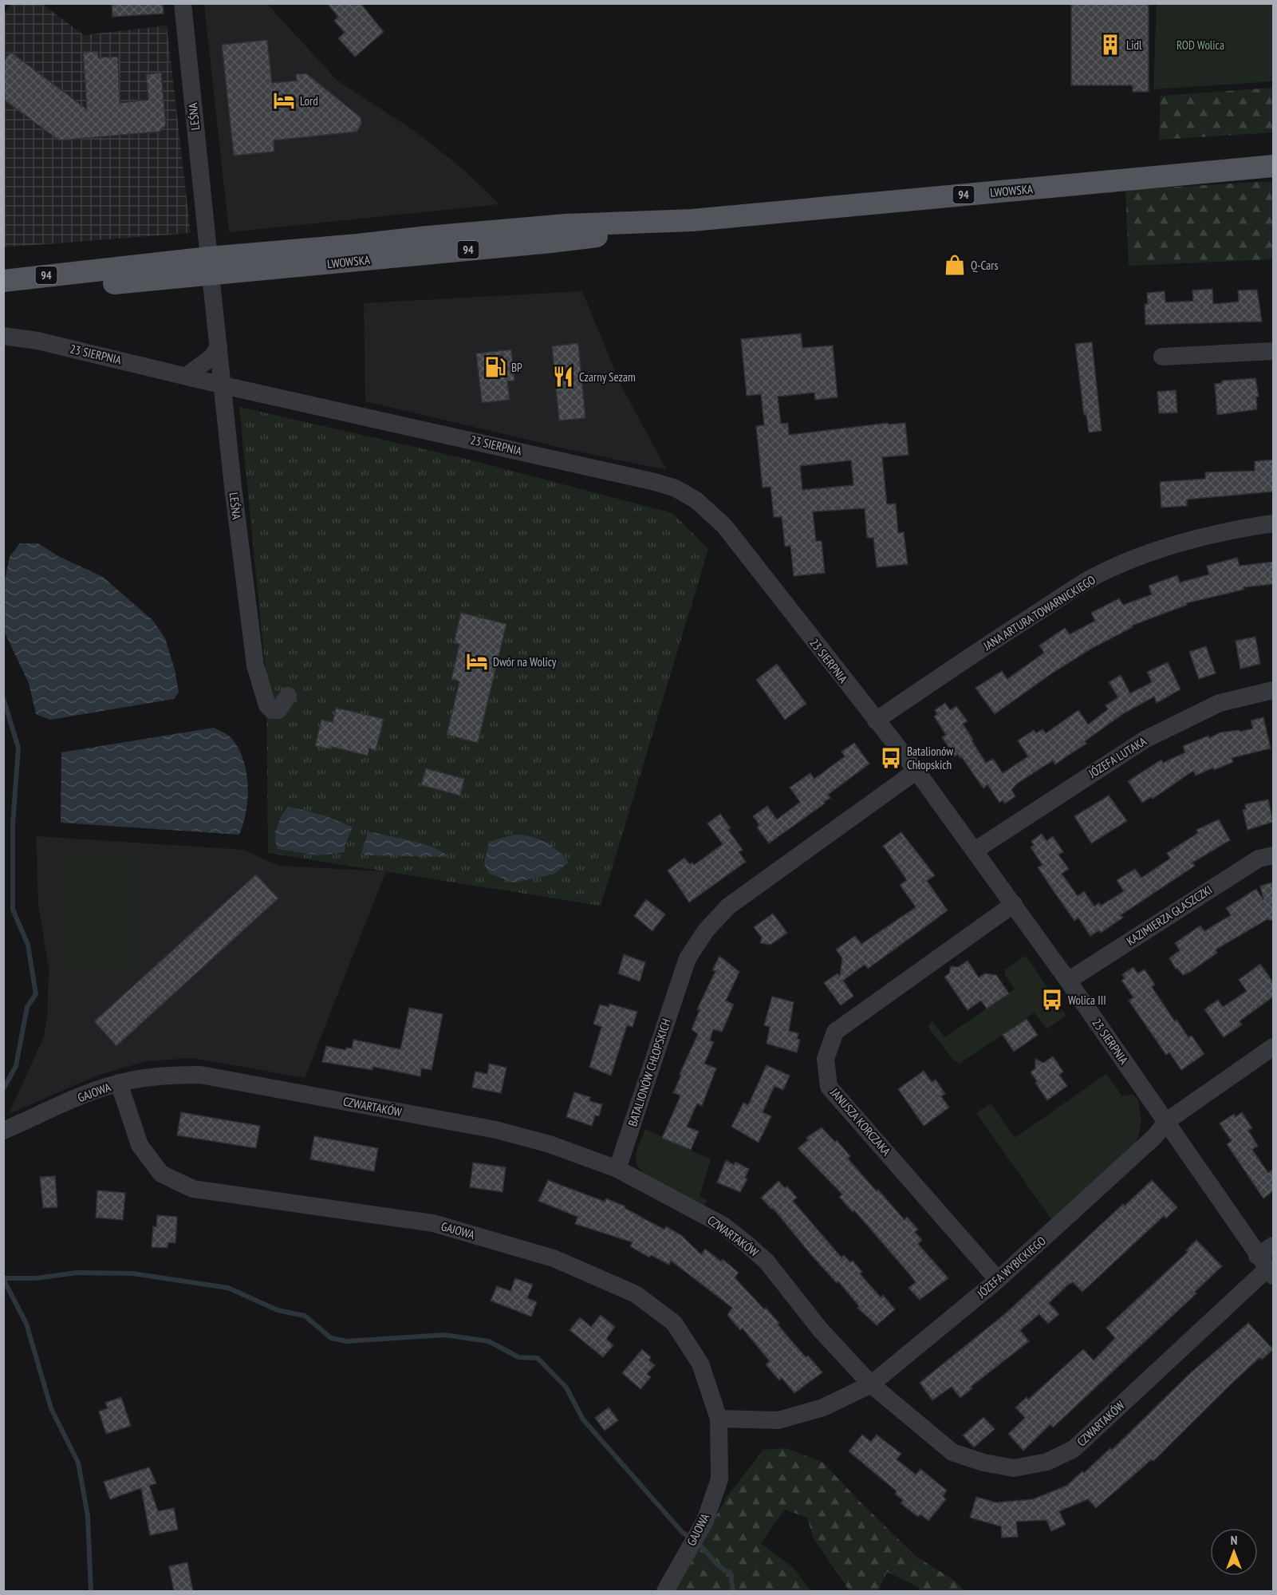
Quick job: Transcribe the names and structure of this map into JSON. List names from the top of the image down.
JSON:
{
  "streets": {
    "main road": ["LWOWSKA", "94"],
    "street": [
      "LEŚNA",
      "23 SIERPNIA",
      "JANA ARTURA TOWARNICKIEGO",
      "JÓZEFA LUTAKA",
      "KAZIMIERZA GŁASZCZKI",
      "BATALIONÓW CHŁOPSKICH",
      "GAJOWA",
      "CZWARTAKÓW",
      "JANUSZA KORCZAKA",
      "JÓZEFA WYBICKIEGO"
    ]
  },
  "crossings": [
    ["LEŚNA", "LWOWSKA"],
    ["LEŚNA", "23 SIERPNIA"],
    ["23 SIERPNIA", "JANA ARTURA TOWARNICKIEGO"],
    ["23 SIERPNIA", "JÓZEFA LUTAKA"],
    ["23 SIERPNIA", "KAZIMIERZA GŁASZCZKI"],
    ["23 SIERPNIA", "BATALIONÓW CHŁOPSKICH"],
    ["23 SIERPNIA", "CZWARTAKÓW"],
    ["23 SIERPNIA", "JANUSZA KORCZAKA"],
    ["23 SIERPNIA", "JÓZEFA WYBICKIEGO"],
    ["BATALIONÓW CHŁOPSKICH", "CZWARTAKÓW"],
    ["GAJOWA", "CZWARTAKÓW"],
    ["GAJOWA", "JÓZEFA WYBICKIEGO"],
    ["CZWARTAKÓW", "JÓZEFA WYBICKIEGO"],
    ["JANUSZA KORCZAKA", "JÓZEFA WYBICKIEGO"]
  ],
  "parks": ["ROD Wolica"],
  "places": {
    "building": ["Lidl"],
    "hotel": ["Lord", "Dwór na Wolicy"],
    "shop": ["Q-Cars"],
    "fuel station": ["BP"],
    "restaurant": ["Czarny Sezam"],
    "bus stop": ["Batalionów Chłopskich", "Wolica III"]
  },
  "north": "top"
}
